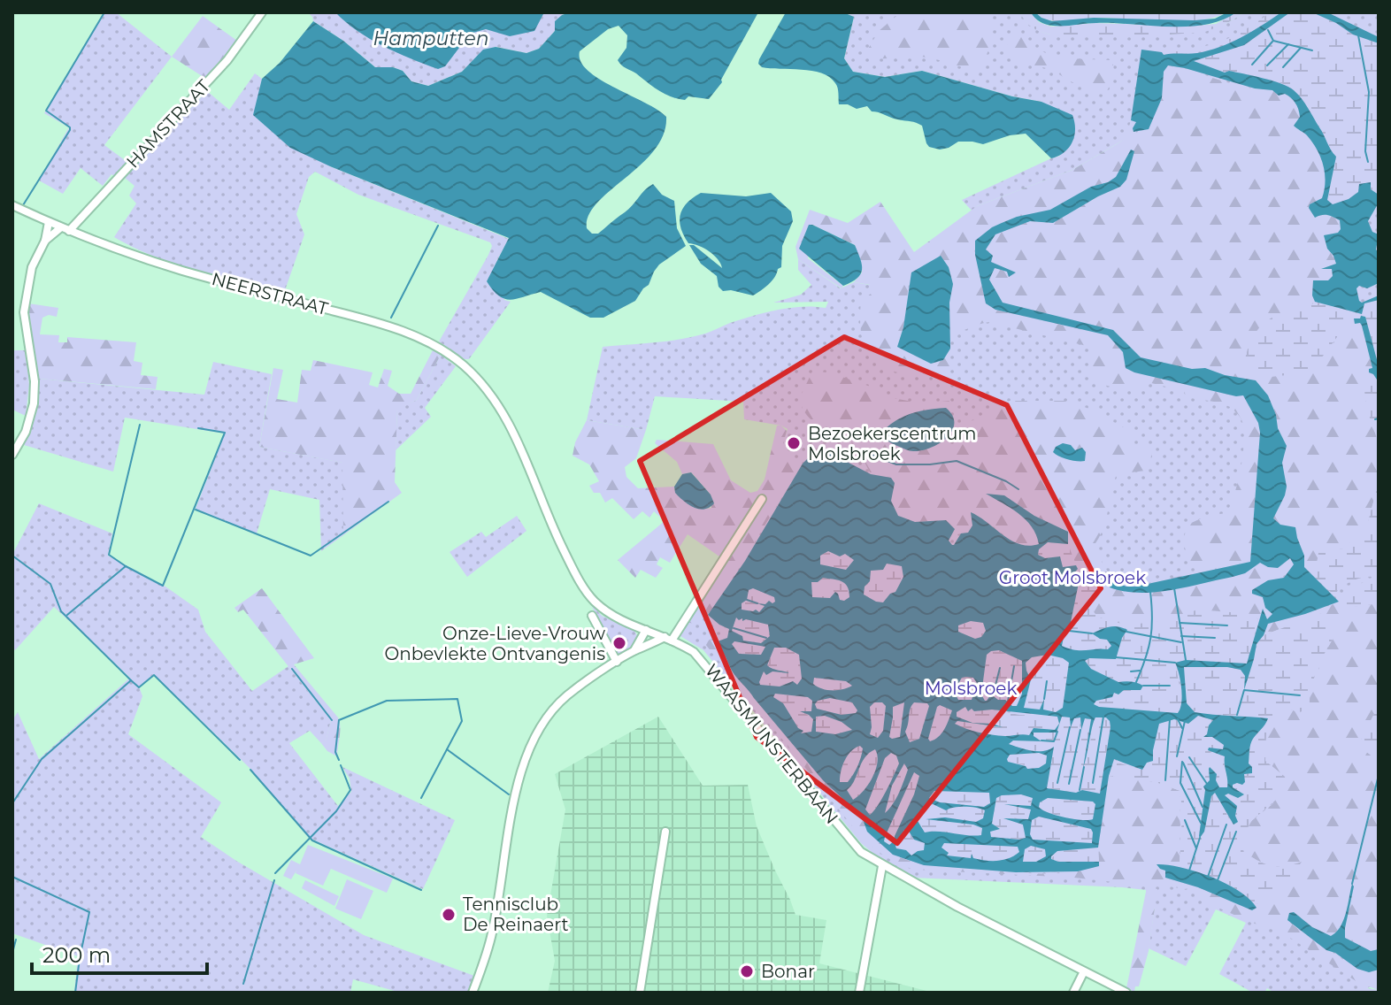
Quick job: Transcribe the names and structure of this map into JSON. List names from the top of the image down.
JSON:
{
  "streets": {
    "street": ["HAMSTRAAT", "NEERSTRAAT", "WAASMUNSTERBAAN"]
  },
  "crossings": [
    ["HAMSTRAAT", "NEERSTRAAT"],
    ["NEERSTRAAT", "WAASMUNSTERBAAN"]
  ],
  "water": ["Hamputten"],
  "parks": ["Groot Molsbroek", "Molsbroek"],
  "places": [
    "Bezoekerscentrum Molsbroek",
    "Onze-Lieve-Vrouw Onbevlekte Ontvangenis",
    "Tennisclub De Reinaert",
    "Bonar"
  ],
  "scale_bar": "200 m"
}
